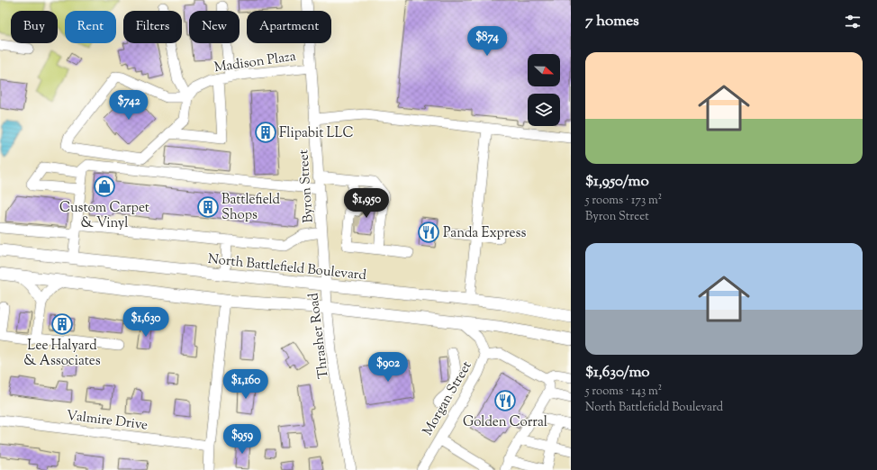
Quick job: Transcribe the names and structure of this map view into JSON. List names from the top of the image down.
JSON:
{
  "streets": {
    "main road": ["North Battlefield Boulevard"],
    "street": [
      "Madison Plaza",
      "Byron Street",
      "Thrasher Road",
      "Morgan Street",
      "Valmire Drive"
    ]
  },
  "crossings": [
    ["Madison Plaza", "Byron Street"],
    ["Byron Street", "North Battlefield Boulevard"],
    ["Byron Street", "Thrasher Road"],
    ["North Battlefield Boulevard", "Thrasher Road"]
  ],
  "places": {
    "building": ["Flipabit LLC", "Battlefield Shops", "Lee Halyard & Associates"],
    "shop": ["Custom Carpet & Vinyl"],
    "restaurant": ["Panda Express", "Golden Corral"]
  },
  "north": "right",
  "page": {
    "heading": "7 homes",
    "chip": [
      "Buy",
      "Rent",
      "Filters",
      "New",
      "Apartment"
    ],
    "price": [
      "$874",
      "$742",
      "$1,950",
      "$1,630",
      "$902",
      "$1,160",
      "$959"
    ],
    "list": [
      {
        "name": "$1,950/mo",
        "note": "5 rooms · 173 m² · Byron Street"
      },
      {
        "name": "$1,630/mo",
        "note": "5 rooms · 143 m² · North Battlefield Boulevard"
      }
    ]
  }
}
